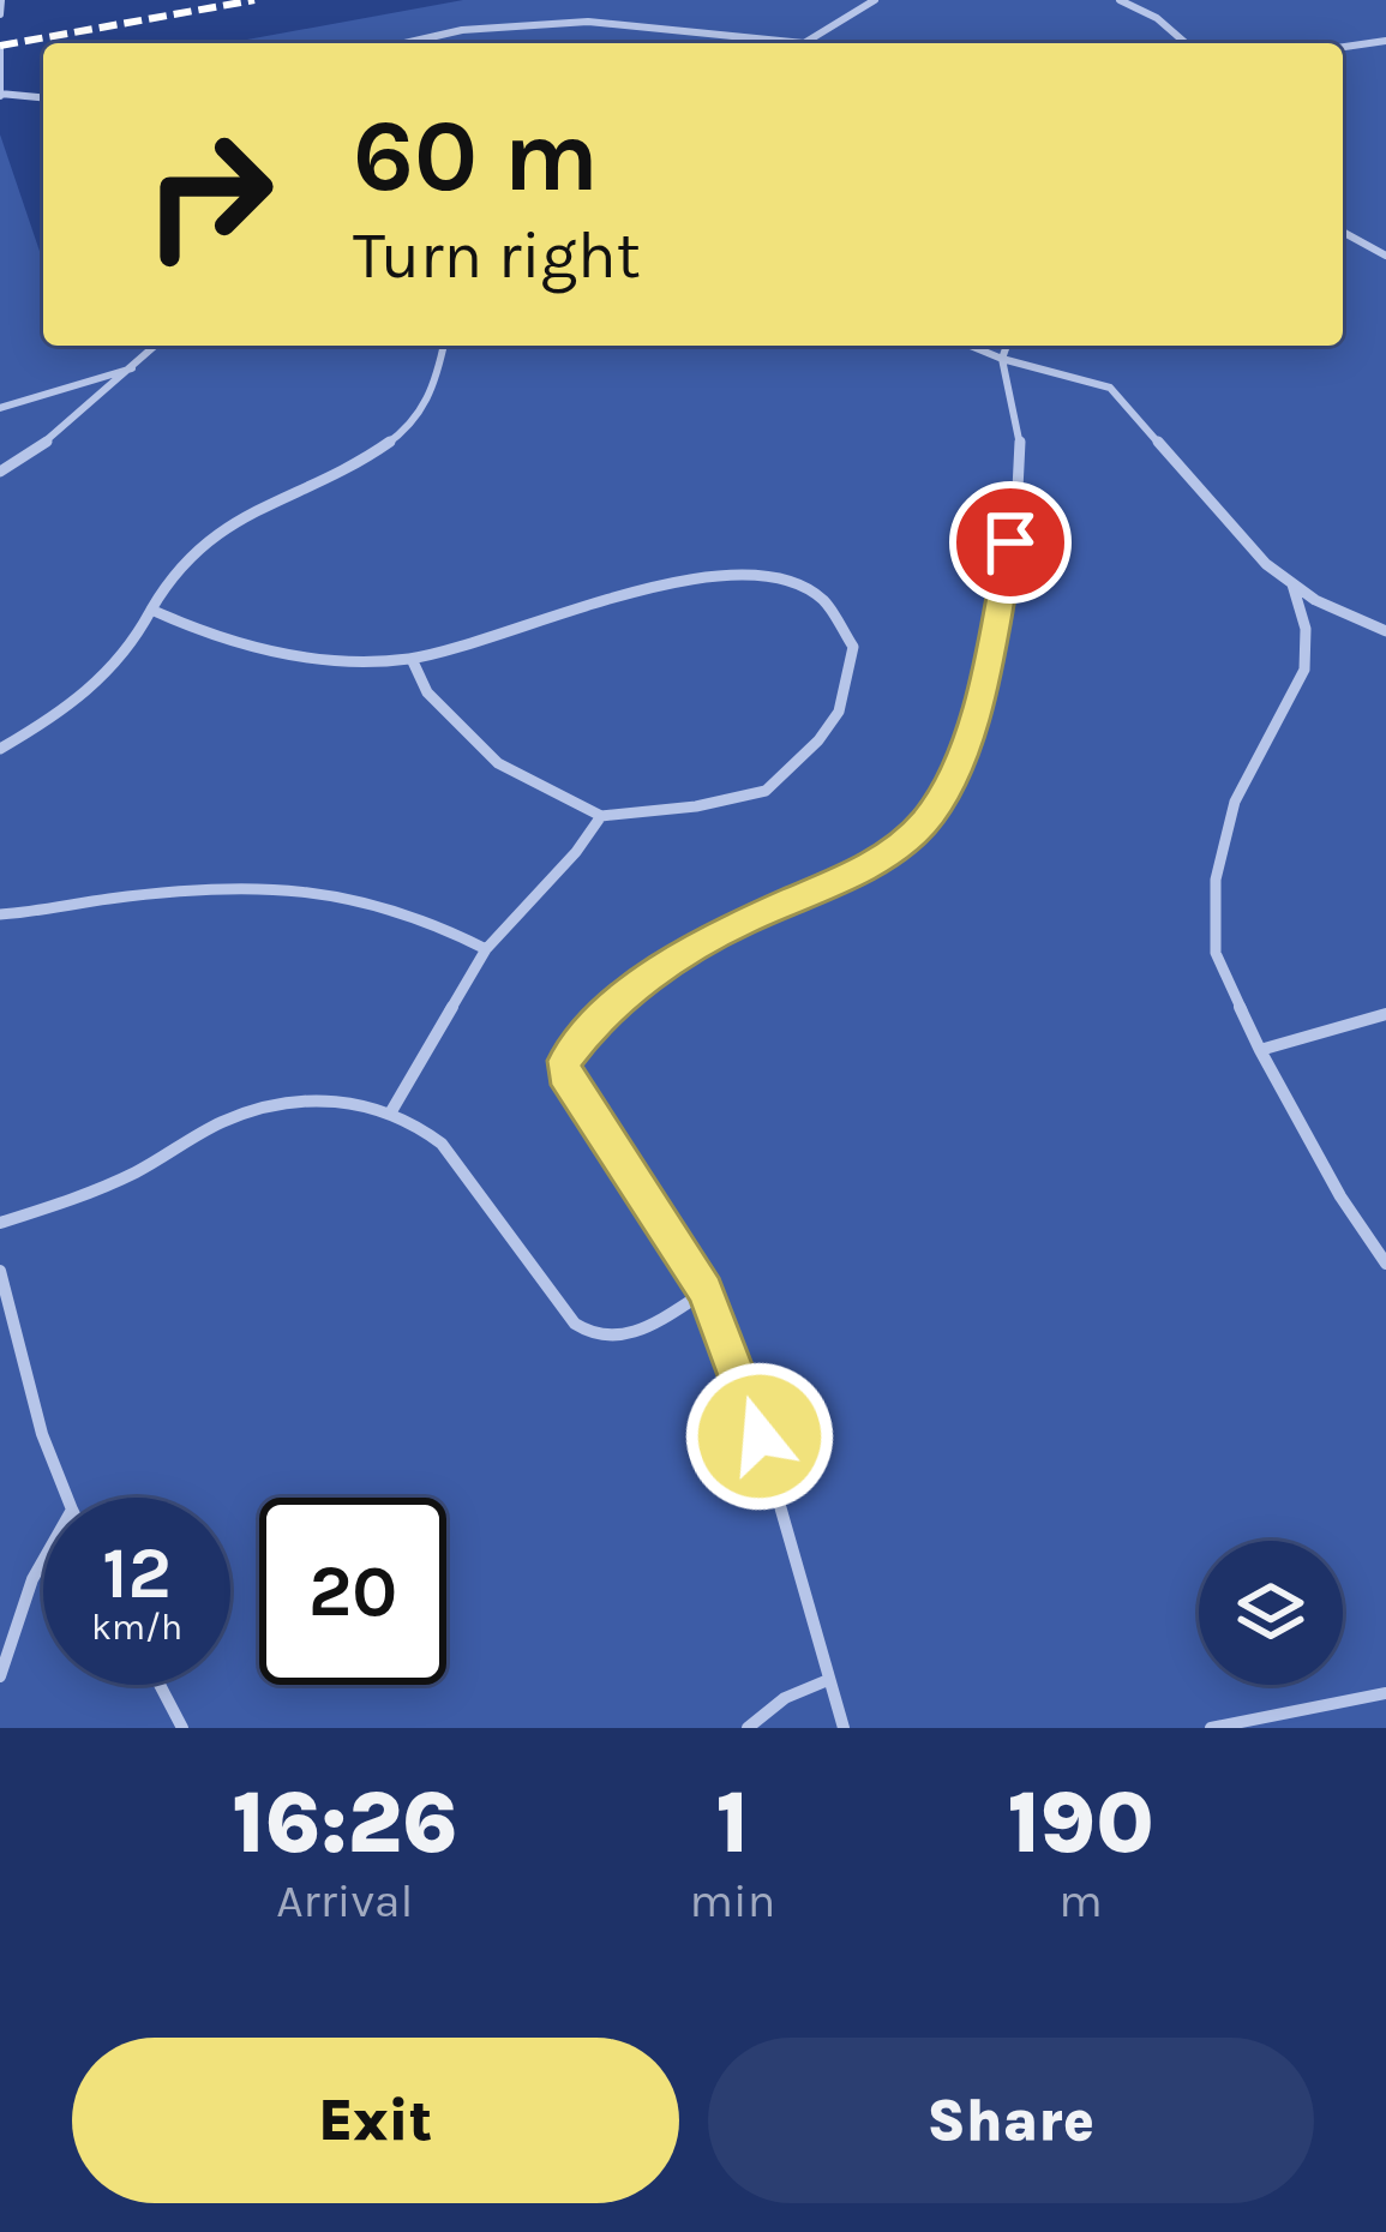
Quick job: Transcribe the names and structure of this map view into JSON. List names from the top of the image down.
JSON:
{
  "page": {
    "turn": ["60 m", "Turn right"],
    "speed": "12 km/h",
    "limit": "20",
    "eta": [
      "16:26",
      "Arrival",
      "1",
      "min",
      "190",
      "m"
    ],
    "buttons": ["Exit", "Share"]
  }
}
